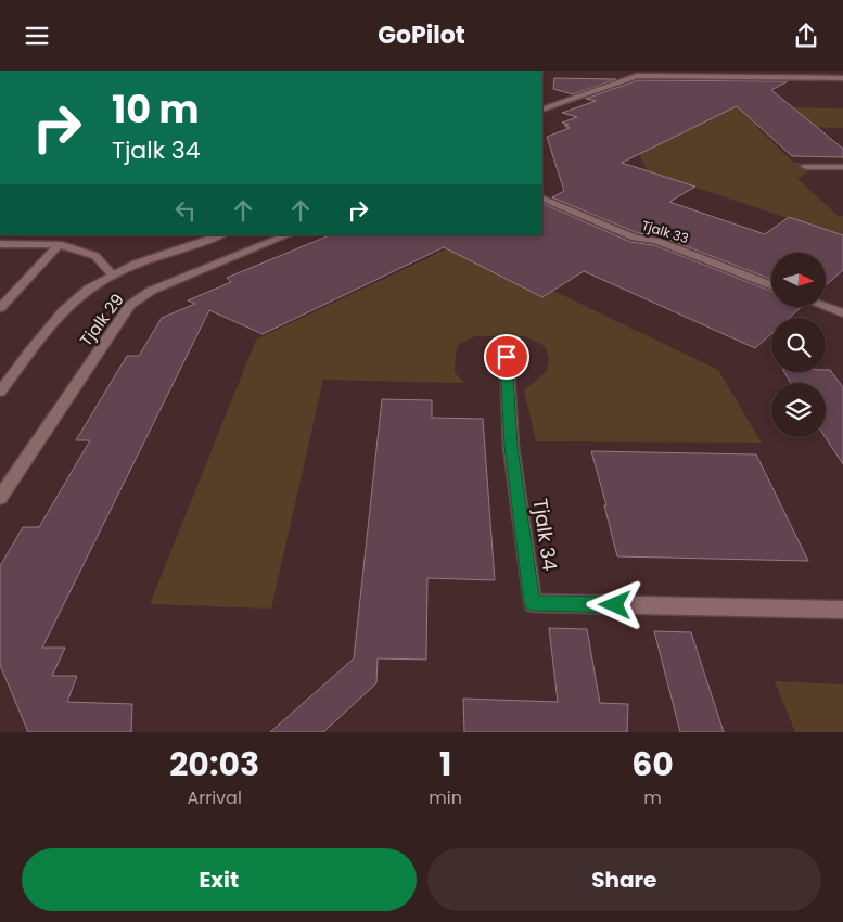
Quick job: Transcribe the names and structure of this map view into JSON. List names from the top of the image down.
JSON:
{
  "streets": {
    "street": ["Tjalk 33", "Tjalk 29", "Tjalk 34"]
  },
  "north": "right",
  "page": {
    "header": "GoPilot",
    "turn": ["10 m", "Tjalk 34"],
    "eta": [
      "20:03",
      "Arrival",
      "1",
      "min",
      "60",
      "m"
    ],
    "buttons": ["Exit", "Share"]
  }
}
